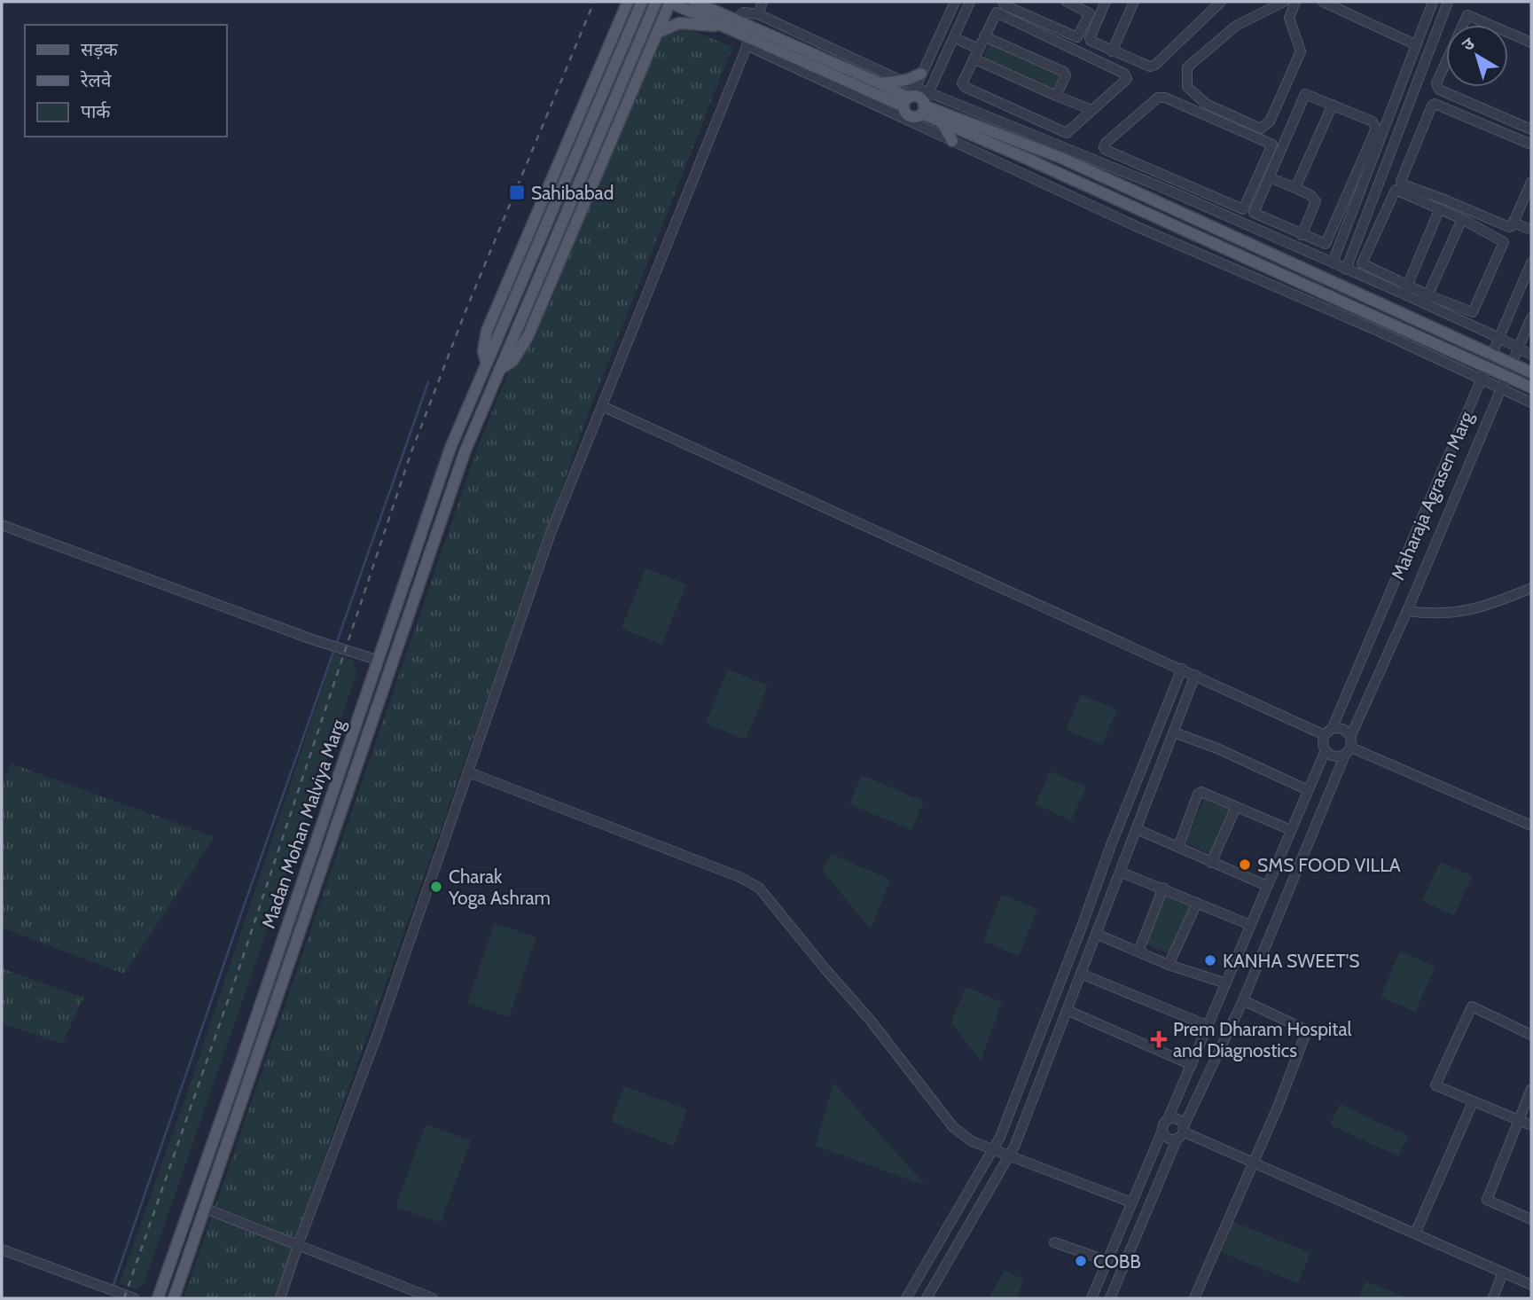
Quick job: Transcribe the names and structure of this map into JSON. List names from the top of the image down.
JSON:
{
  "streets": {
    "main road": ["Madan Mohan Malviya Marg"],
    "street": ["Maharaja Agrasen Marg"]
  },
  "places": {
    "transit": ["Sahibabad"],
    "other": [
      "SMS FOOD VILLA",
      "Charak Yoga Ashram",
      "KANHA SWEET'S",
      "COBB"
    ],
    "health": ["Prem Dharam Hospital and Diagnostics"]
  },
  "legend": ["सड़क", "रेलवे", "पार्क"],
  "north": "top left"
}
